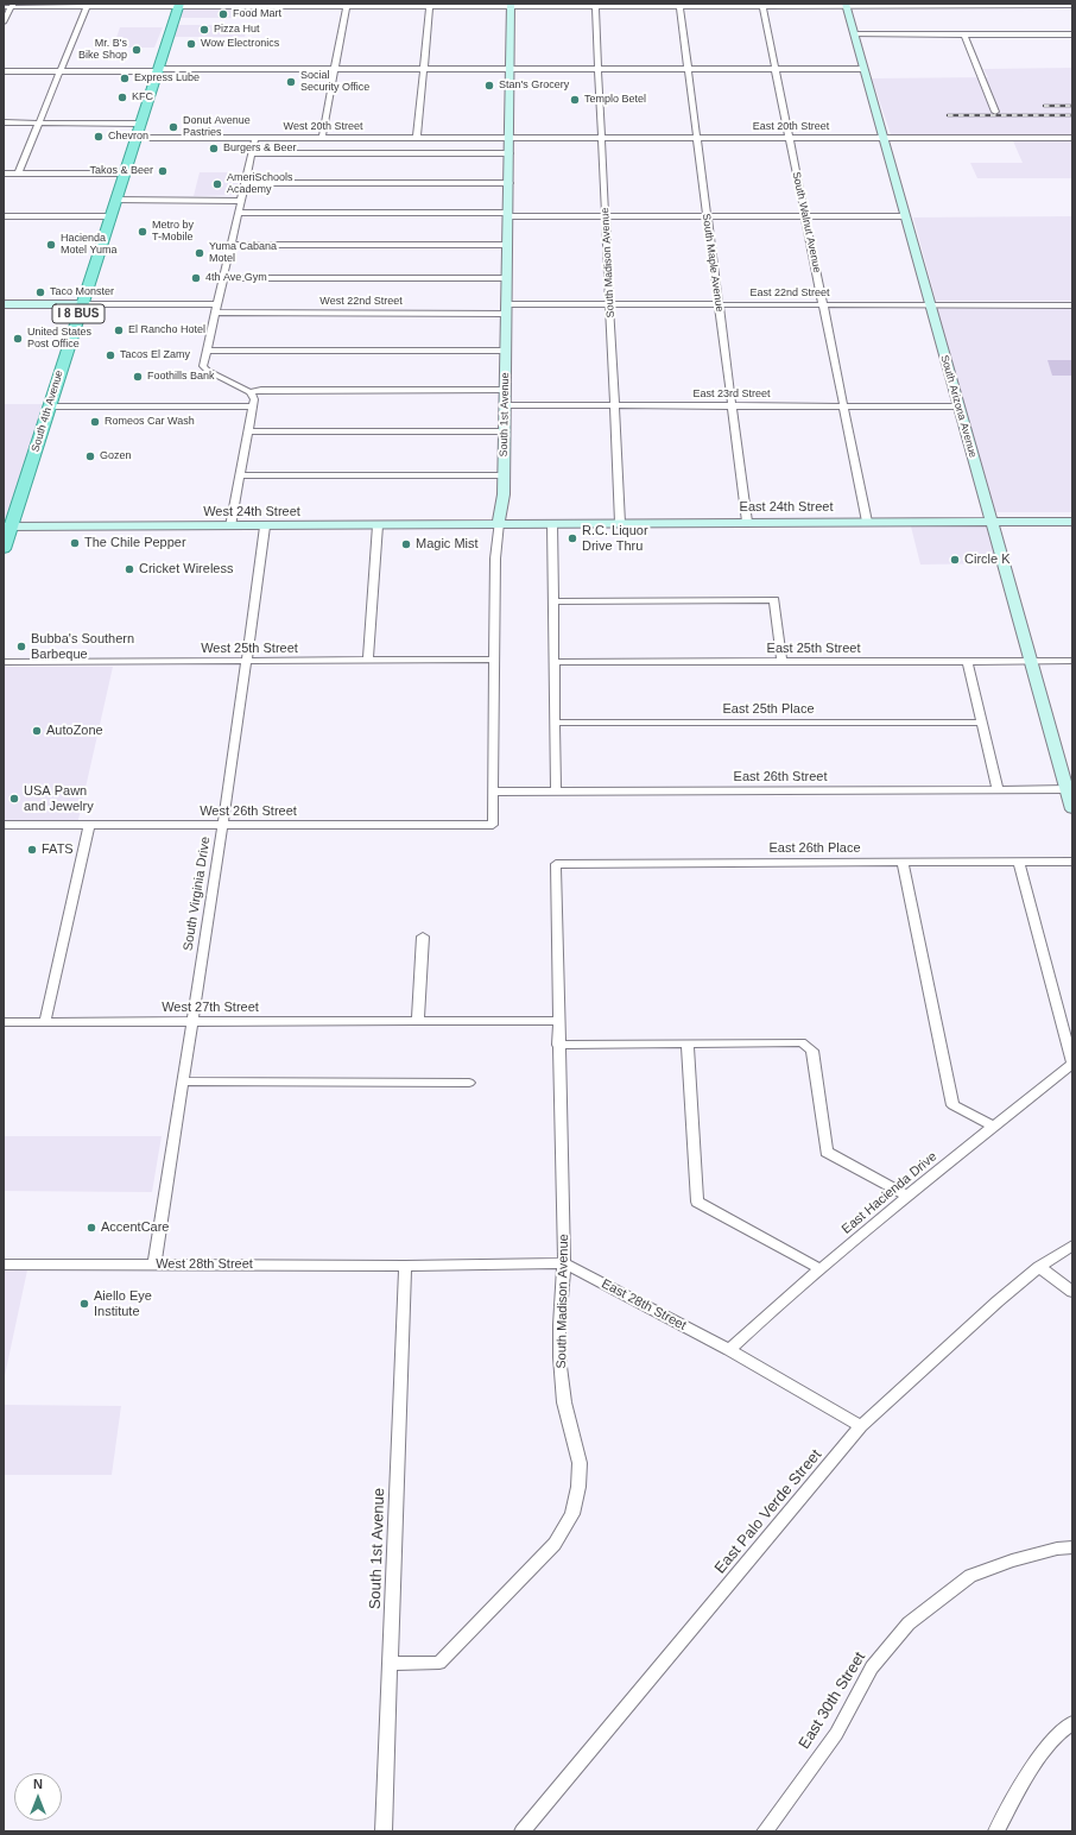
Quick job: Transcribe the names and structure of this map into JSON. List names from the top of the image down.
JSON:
{
  "streets": {
    "main road": ["I 8 BUS", "South 4th Avenue"],
    "street": [
      "West 20th Street",
      "East 20th Street",
      "South Walnut Avenue",
      "South Madison Avenue",
      "South Maple Avenue",
      "East 22nd Street",
      "West 22nd Street",
      "East 23rd Street",
      "South Arizona Avenue",
      "South 1st Avenue",
      "East 24th Street",
      "West 24th Street",
      "West 25th Street",
      "East 25th Street",
      "East 25th Place",
      "East 26th Street",
      "West 26th Street",
      "East 26th Place",
      "South Virginia Drive",
      "West 27th Street",
      "East Hacienda Drive",
      "West 28th Street",
      "East 28th Street",
      "East Palo Verde Street",
      "East 30th Street"
    ]
  },
  "crossings": [
    ["West 20th Street", "East 20th Street"],
    ["West 20th Street", "South 4th Avenue"],
    ["West 20th Street", "South 1st Avenue"],
    ["East 20th Street", "South Walnut Avenue"],
    ["East 20th Street", "South Madison Avenue"],
    ["East 20th Street", "South Maple Avenue"],
    ["East 20th Street", "South Arizona Avenue"],
    ["East 20th Street", "South 1st Avenue"],
    ["South Walnut Avenue", "East 22nd Street"],
    ["South Walnut Avenue", "East 23rd Street"],
    ["South Walnut Avenue", "East 24th Street"],
    ["South Madison Avenue", "East 22nd Street"],
    ["South Madison Avenue", "East 23rd Street"],
    ["South Madison Avenue", "South 1st Avenue"],
    ["South Madison Avenue", "East 24th Street"],
    ["South Madison Avenue", "East 26th Place"],
    ["South Madison Avenue", "West 27th Street"],
    ["South Madison Avenue", "East 28th Street"],
    ["South Maple Avenue", "East 22nd Street"],
    ["South Maple Avenue", "East 23rd Street"],
    ["South Maple Avenue", "East 24th Street"],
    ["East 22nd Street", "West 22nd Street"],
    ["East 22nd Street", "South Arizona Avenue"],
    ["East 22nd Street", "South 1st Avenue"],
    ["West 22nd Street", "South 1st Avenue"],
    ["East 23rd Street", "South Arizona Avenue"],
    ["East 23rd Street", "South 1st Avenue"],
    ["South Arizona Avenue", "East 24th Street"],
    ["South Arizona Avenue", "East 25th Street"],
    ["South Arizona Avenue", "East 26th Street"],
    ["South 4th Avenue", "West 24th Street"],
    ["South 1st Avenue", "East 24th Street"],
    ["South 1st Avenue", "West 24th Street"],
    ["South 1st Avenue", "West 25th Street"],
    ["South 1st Avenue", "East 26th Street"],
    ["South 1st Avenue", "West 26th Street"],
    ["South 1st Avenue", "West 28th Street"],
    ["South 1st Avenue", "East 28th Street"],
    ["East 24th Street", "West 24th Street"],
    ["West 24th Street", "South Virginia Drive"],
    ["West 25th Street", "South Virginia Drive"],
    ["West 26th Street", "South Virginia Drive"],
    ["South Virginia Drive", "West 27th Street"],
    ["South Virginia Drive", "West 28th Street"],
    ["East Hacienda Drive", "East 28th Street"],
    ["West 28th Street", "East 28th Street"],
    ["East 28th Street", "East Palo Verde Street"]
  ],
  "places": [
    "Food Mart",
    "Pizza Hut",
    "Wow Electronics",
    "Mr. B's Bike Shop",
    "Express Lube",
    "Social Security Office",
    "Stan's Grocery",
    "KFC",
    "Templo Betel",
    "Donut Avenue Pastries",
    "Chevron",
    "Burgers & Beer",
    "Takos & Beer",
    "AmeriSchools Academy",
    "Metro by T-Mobile",
    "Hacienda Motel Yuma",
    "Yuma Cabana Motel",
    "4th Ave Gym",
    "Taco Monster",
    "El Rancho Hotel",
    "United States Post Office",
    "Tacos El Zamy",
    "Foothills Bank",
    "Romeos Car Wash",
    "Gozen",
    "R.C. Liquor Drive Thru",
    "The Chile Pepper",
    "Magic Mist",
    "Circle K",
    "Cricket Wireless",
    "Bubba's Southern Barbeque",
    "AutoZone",
    "USA Pawn and Jewelry",
    "FATS",
    "AccentCare",
    "Aiello Eye Institute"
  ],
  "north": "top"
}
